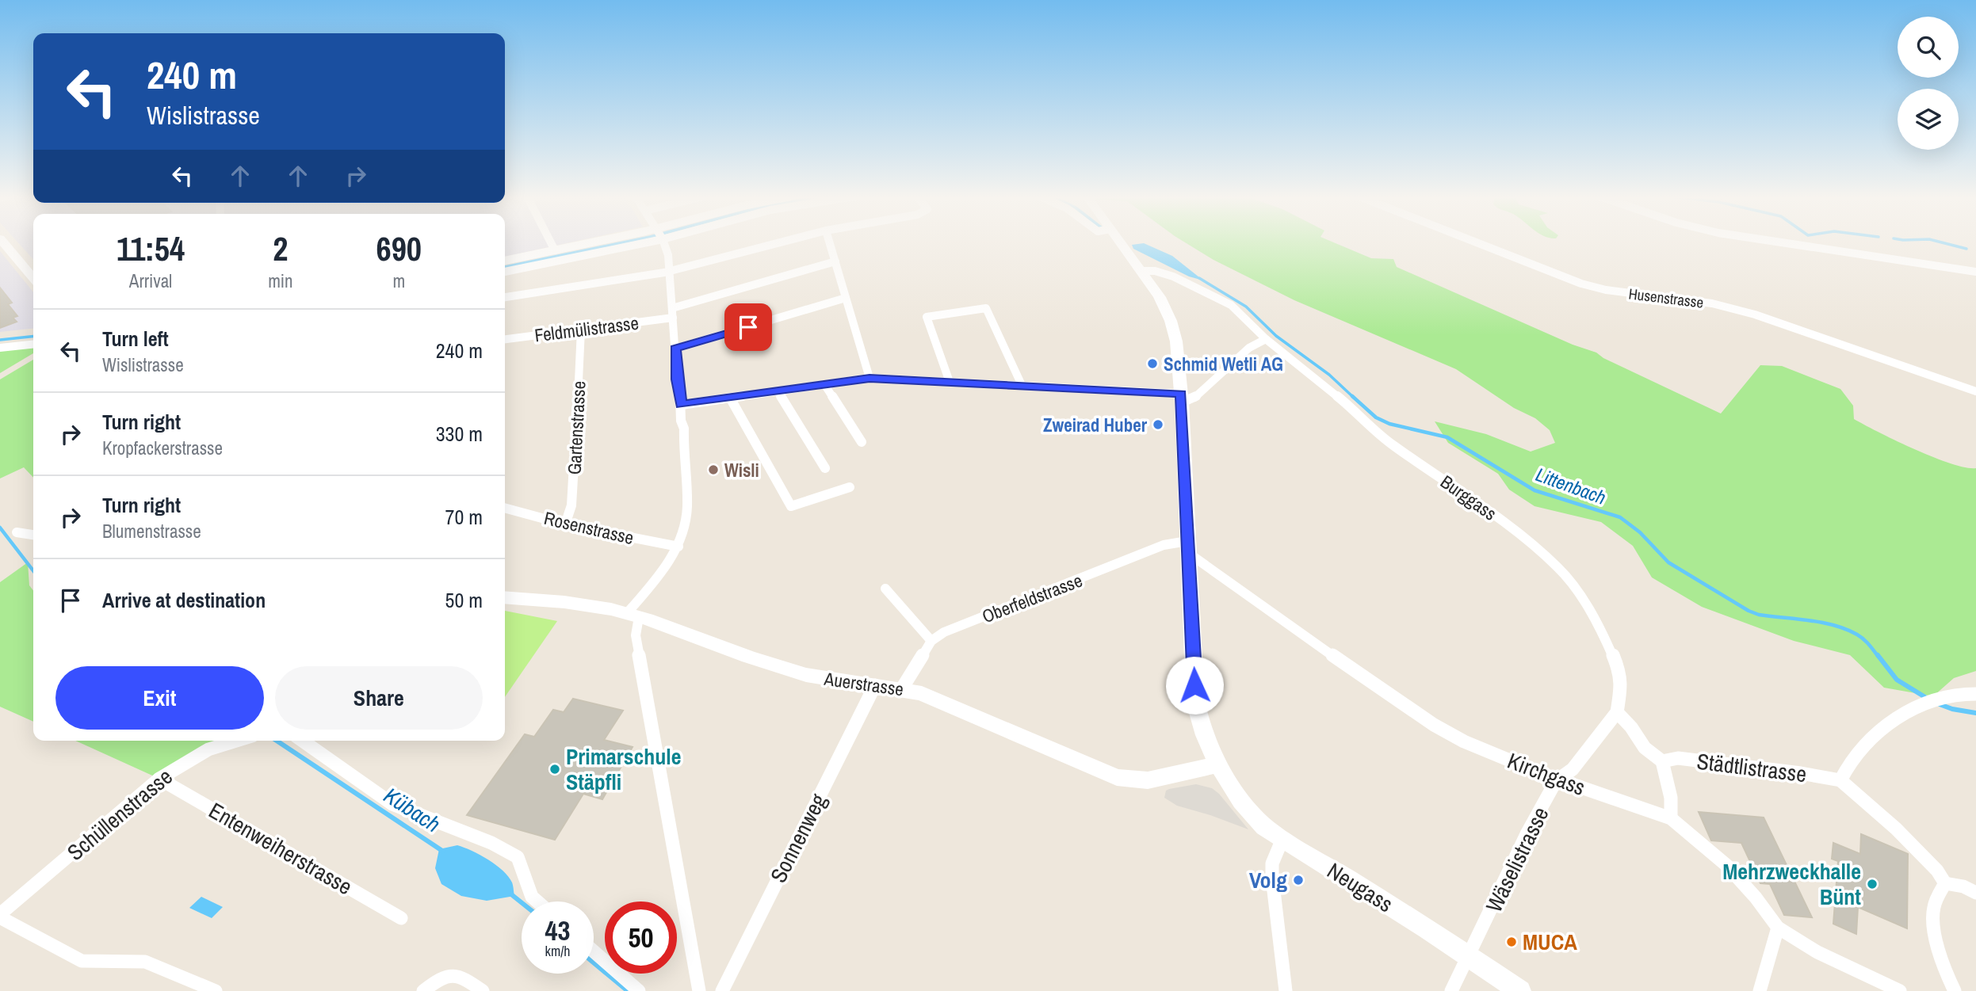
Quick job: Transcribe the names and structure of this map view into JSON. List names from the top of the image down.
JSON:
{
  "streets": {
    "main road": ["Auerstrasse", "Neugass"],
    "street": [
      "Husenstrasse",
      "Feldmülistrasse",
      "Gartenstrasse",
      "Burggass",
      "Rosenstrasse",
      "Oberfeldstrasse",
      "Städtlistrasse",
      "Kirchgass",
      "Schüllenstrasse",
      "Sonnenweg",
      "Entenweiherstrasse",
      "Wäselistrasse"
    ]
  },
  "crossings": [
    ["Feldmülistrasse", "Gartenstrasse"],
    ["Gartenstrasse", "Rosenstrasse"],
    ["Burggass", "Wäselistrasse"],
    ["Burggass", "Neugass"],
    ["Oberfeldstrasse", "Auerstrasse"],
    ["Oberfeldstrasse", "Kirchgass"],
    ["Oberfeldstrasse", "Neugass"],
    ["Auerstrasse", "Sonnenweg"],
    ["Auerstrasse", "Neugass"],
    ["Kirchgass", "Wäselistrasse"],
    ["Kirchgass", "Neugass"],
    ["Schüllenstrasse", "Entenweiherstrasse"],
    ["Wäselistrasse", "Neugass"]
  ],
  "water": ["Littenbach", "Kübach"],
  "places": [
    "Schmid Wetli AG",
    "Zweirad Huber",
    "Wisli",
    "Primarschule Stäpfli",
    "Volg",
    "Mehrzweckhalle Bünt",
    "MUCA"
  ],
  "page": {
    "turn": ["240 m", "Wislistrasse"],
    "eta": [
      "11:54",
      "Arrival",
      "2",
      "min",
      "690",
      "m"
    ],
    "list": [
      {
        "name": "Turn left",
        "note": "Wislistrasse",
        "value": "240 m"
      },
      {
        "name": "Turn right",
        "note": "Kropfackerstrasse",
        "value": "330 m"
      },
      {
        "name": "Turn right",
        "note": "Blumenstrasse",
        "value": "70 m"
      },
      {
        "name": "Arrive at destination",
        "value": "50 m"
      }
    ],
    "buttons": ["Exit", "Share"],
    "speed": "43 km/h",
    "limit": "50"
  }
}
